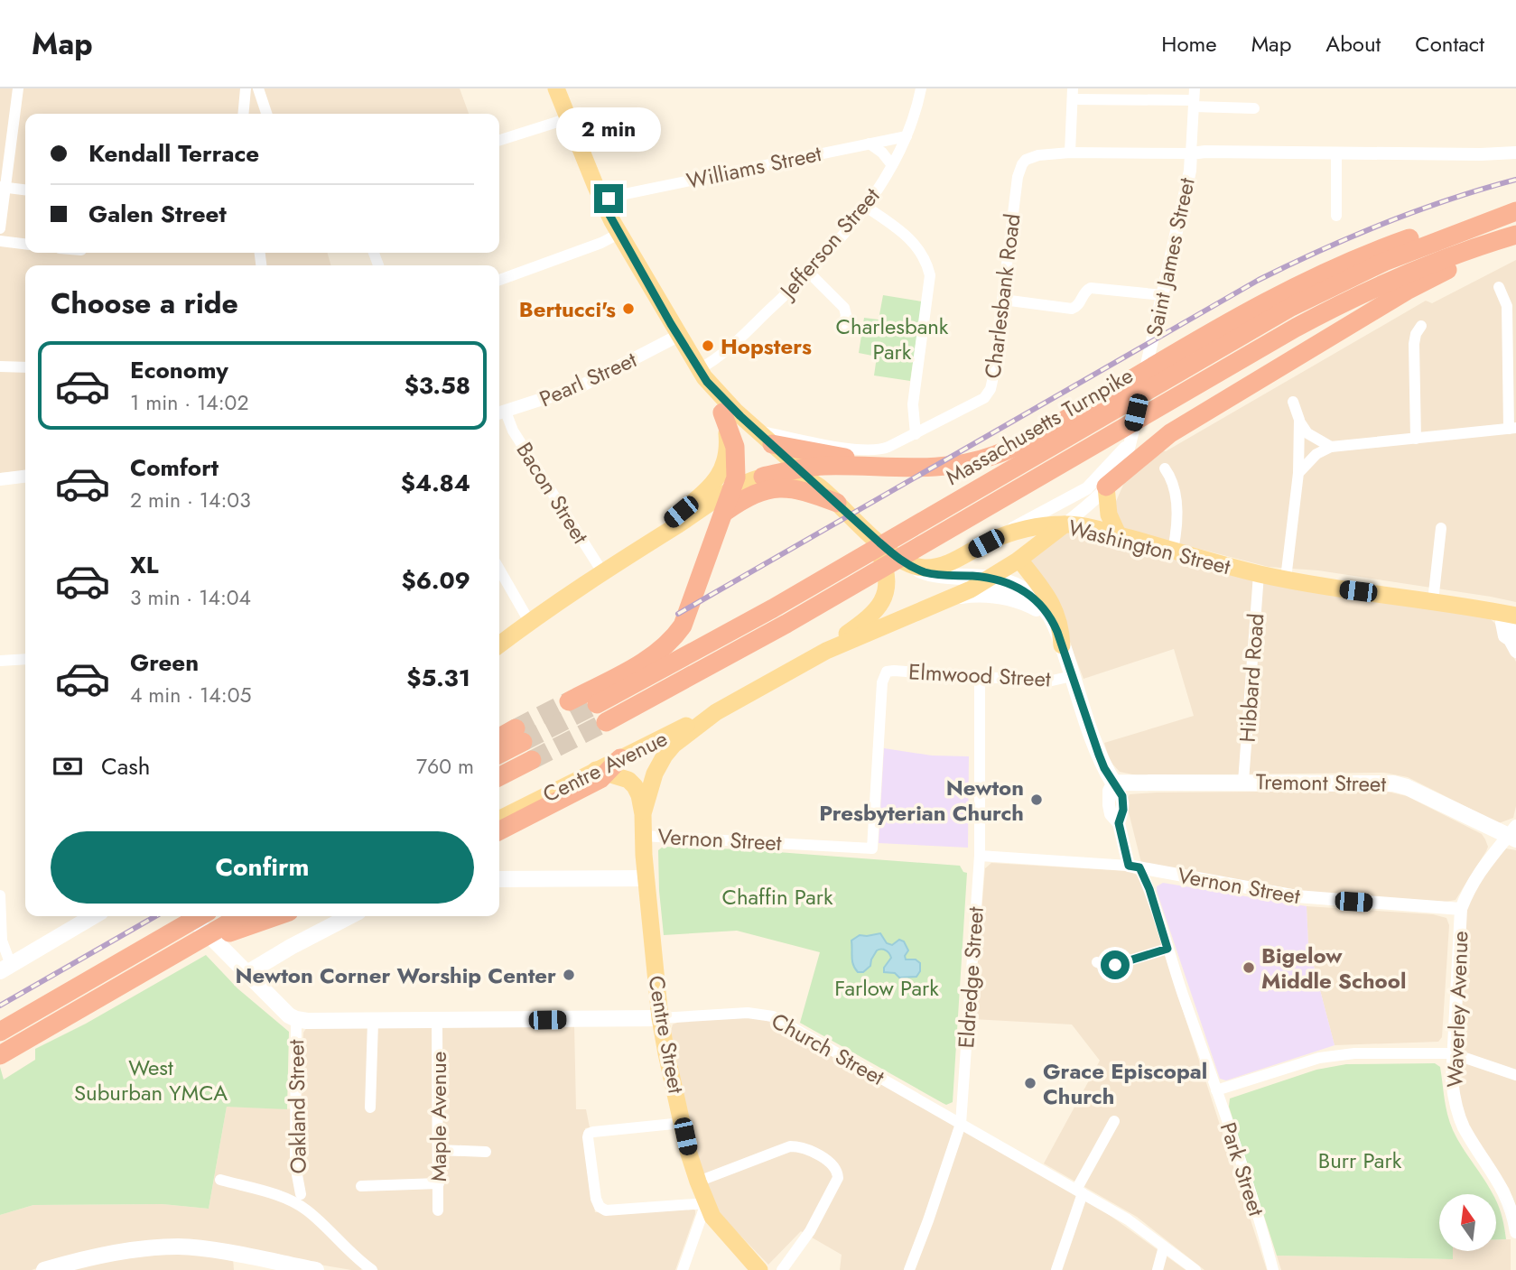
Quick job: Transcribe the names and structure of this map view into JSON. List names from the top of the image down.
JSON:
{
  "streets": {
    "highway": ["Massachusetts Turnpike"],
    "main road": [
      "Washington Street",
      "Centre Avenue",
      "Tremont Street",
      "Centre Street",
      "Church Street",
      "Park Street"
    ],
    "street": [
      "Williams Street",
      "Jefferson Street",
      "Saint James Street",
      "Charlesbank Road",
      "Pearl Street",
      "Bacon Street",
      "Elmwood Street",
      "Hibbard Road",
      "Vernon Street",
      "Eldredge Street",
      "Waverley Avenue",
      "Oakland Street",
      "Maple Avenue"
    ]
  },
  "crossings": [
    ["Williams Street", "Jefferson Street"],
    ["Saint James Street", "Charlesbank Road"],
    ["Saint James Street", "Washington Street"],
    ["Saint James Street", "Centre Street"],
    ["Pearl Street", "Bacon Street"],
    ["Washington Street", "Hibbard Road"],
    ["Washington Street", "Centre Street"],
    ["Washington Street", "Park Street"],
    ["Elmwood Street", "Vernon Street"],
    ["Elmwood Street", "Eldredge Street"],
    ["Elmwood Street", "Park Street"],
    ["Hibbard Road", "Tremont Street"],
    ["Centre Avenue", "Centre Street"],
    ["Tremont Street", "Waverley Avenue"],
    ["Tremont Street", "Park Street"],
    ["Vernon Street", "Eldredge Street"],
    ["Vernon Street", "Waverley Avenue"],
    ["Vernon Street", "Centre Street"],
    ["Vernon Street", "Park Street"],
    ["Eldredge Street", "Church Street"],
    ["Centre Street", "Church Street"],
    ["Centre Street", "Park Street"],
    ["Church Street", "Oakland Street"],
    ["Church Street", "Maple Avenue"]
  ],
  "parks": [
    "Charlesbank Park",
    "Chaffin Park",
    "Farlow Park",
    "West Suburban YMCA",
    "Burr Park"
  ],
  "places": [
    "Bertucci's",
    "Hopsters",
    "Newton Presbyterian Church",
    "Bigelow Middle School",
    "Newton Corner Worship Center",
    "Grace Episcopal Church"
  ],
  "north": "top",
  "page": {
    "header": "Map",
    "nav": [
      "Home",
      "Map",
      "About",
      "Contact"
    ],
    "bubble": "2 min",
    "banner": ["Kendall Terrace", "Galen Street"],
    "heading": "Choose a ride",
    "list": [
      {
        "name": "Economy",
        "note": "1 min · 14:02",
        "value": "$3.58"
      },
      {
        "name": "Comfort",
        "note": "2 min · 14:03",
        "value": "$4.84"
      },
      {
        "name": "XL",
        "note": "3 min · 14:04",
        "value": "$6.09"
      },
      {
        "name": "Green",
        "note": "4 min · 14:05",
        "value": "$5.31"
      }
    ],
    "pay": ["Cash", "760 m"],
    "buttons": "Confirm"
  }
}
